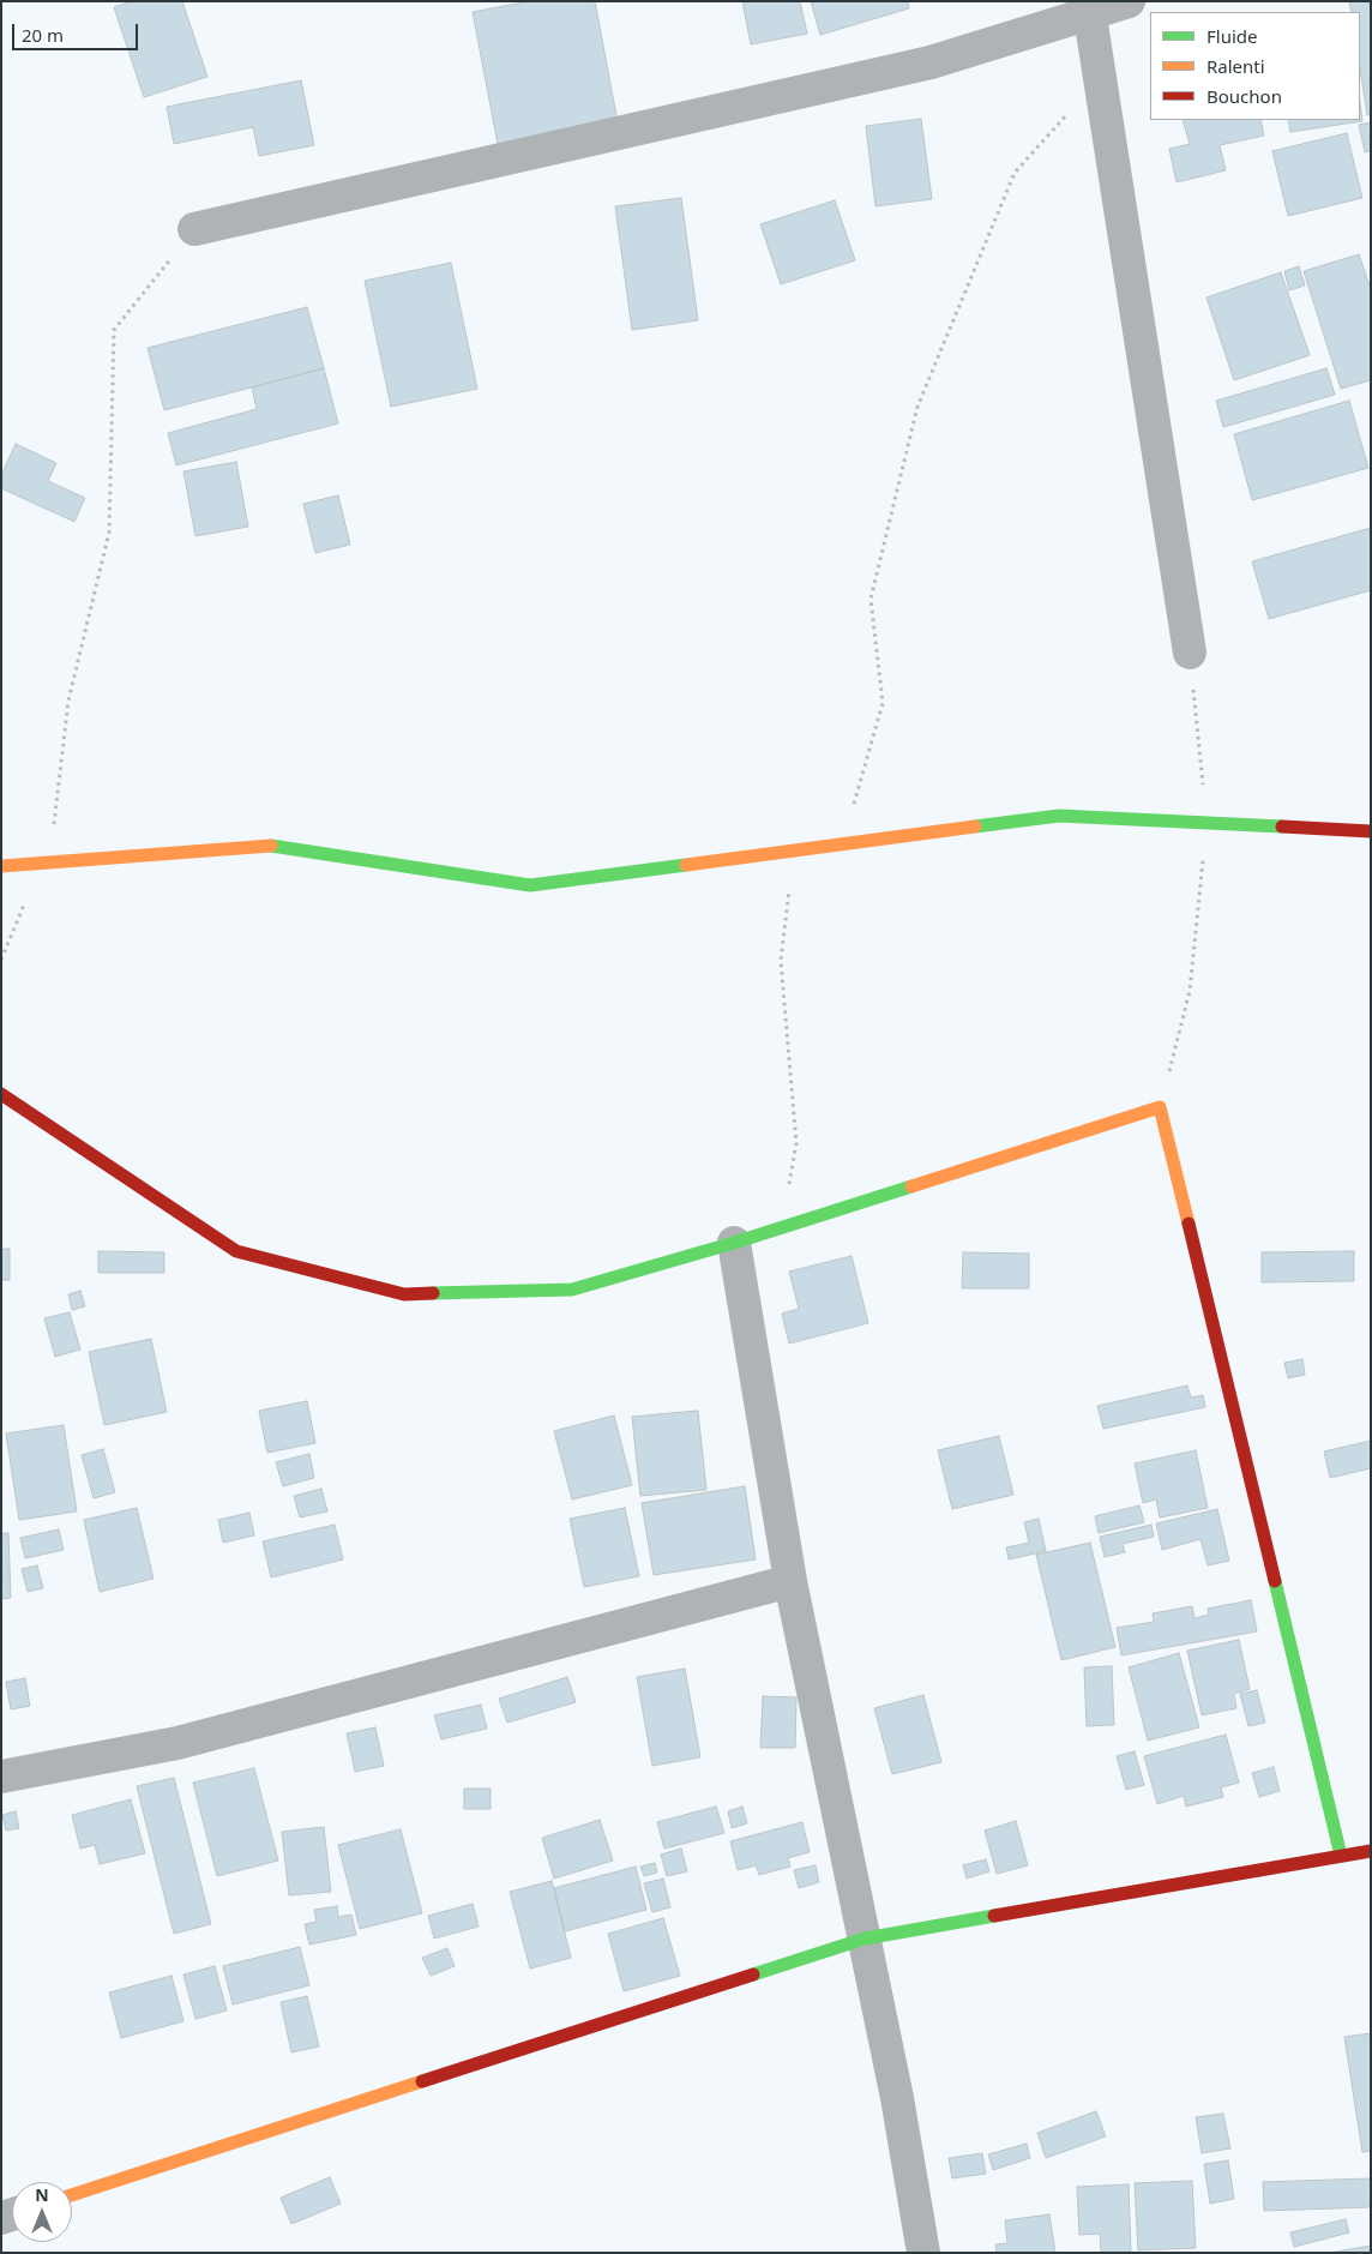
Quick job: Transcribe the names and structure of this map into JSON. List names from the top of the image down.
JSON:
{
  "legend": ["Fluide", "Ralenti", "Bouchon"],
  "scale_bar": "20 m",
  "north": "top"
}
